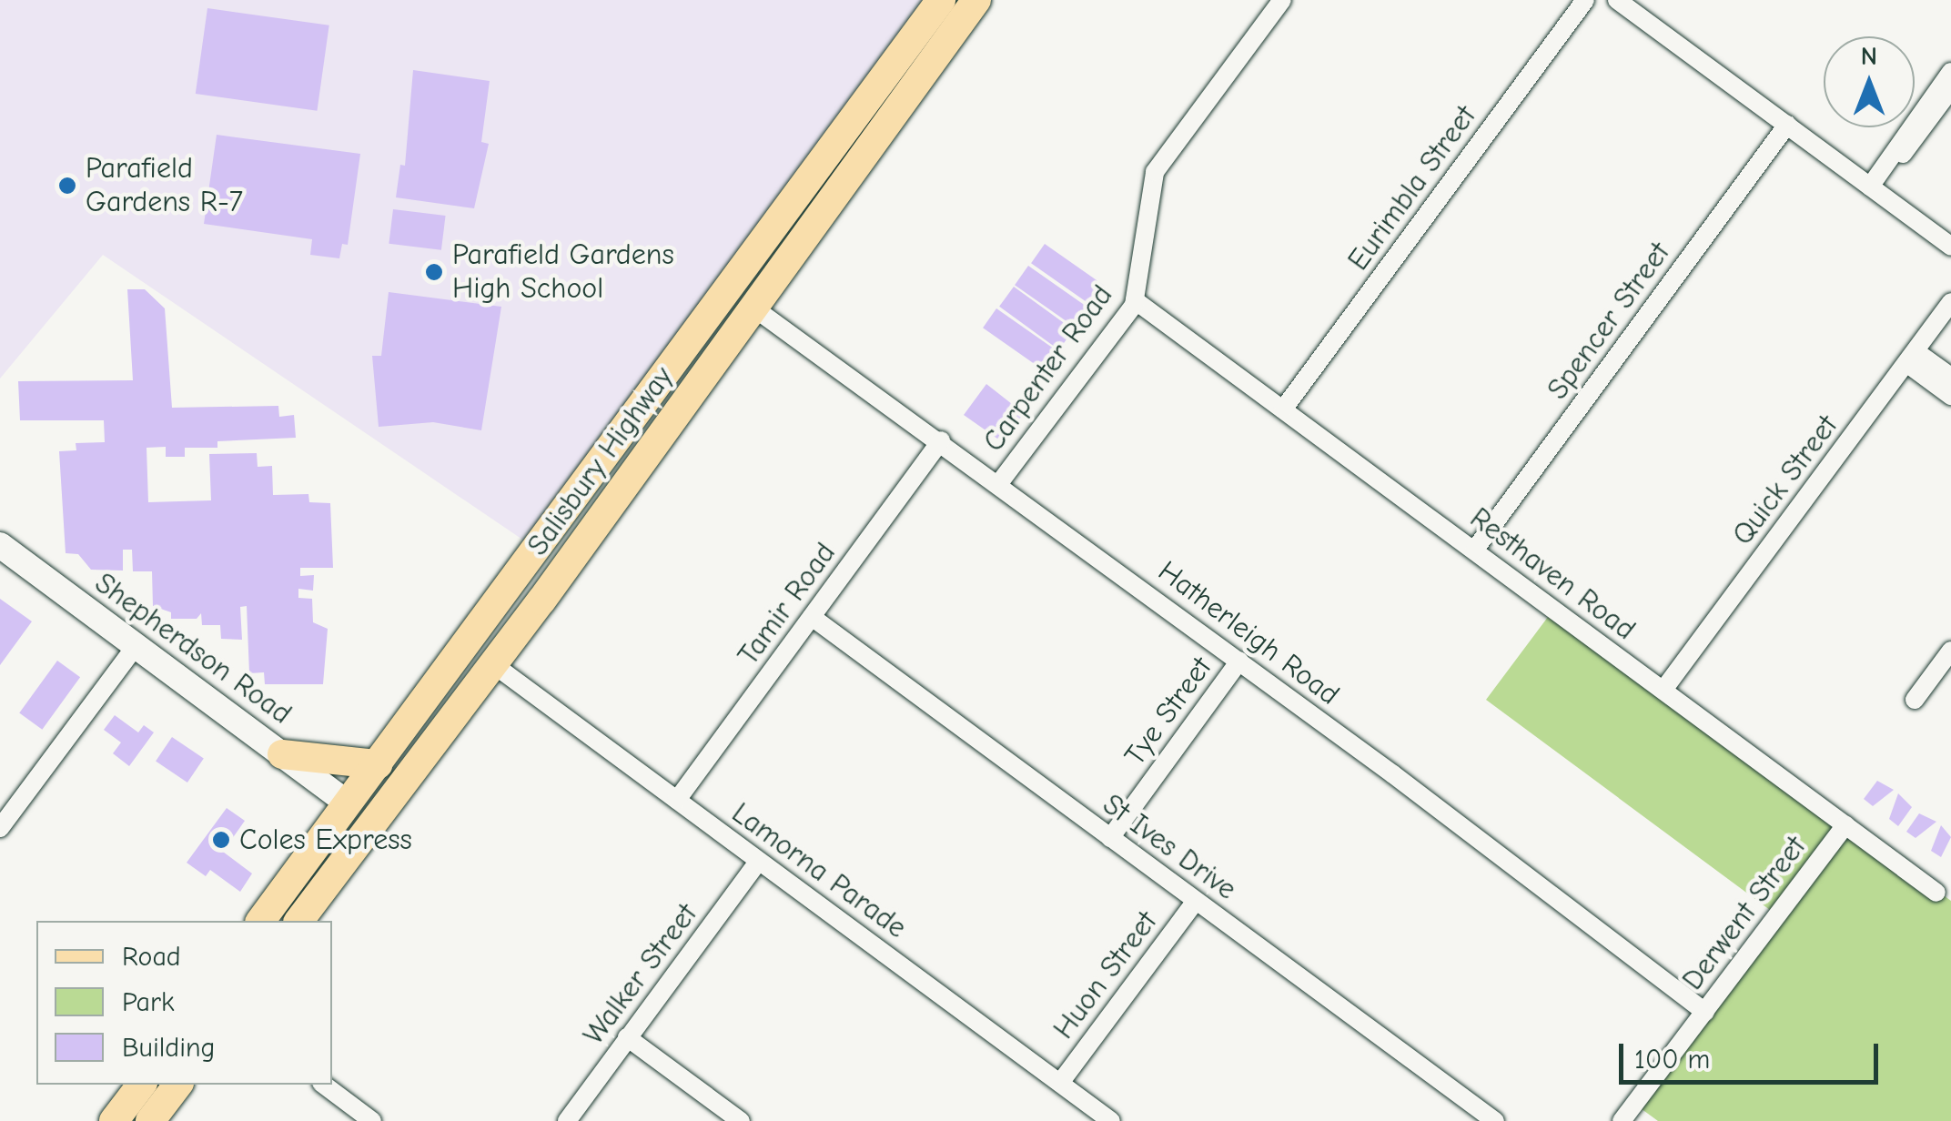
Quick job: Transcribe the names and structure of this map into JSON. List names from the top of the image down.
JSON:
{
  "streets": {
    "main road": ["Salisbury Highway"],
    "street": [
      "Eurimbla Street",
      "Spencer Street",
      "Carpenter Road",
      "Quick Street",
      "Resthaven Road",
      "Tamir Road",
      "Hatherleigh Road",
      "Shepherdson Road",
      "Tye Street",
      "St Ives Drive",
      "Lamorna Parade",
      "Derwent Street",
      "Walker Street",
      "Huon Street"
    ]
  },
  "crossings": [
    ["Eurimbla Street", "Resthaven Road"],
    ["Spencer Street", "Resthaven Road"],
    ["Carpenter Road", "Resthaven Road"],
    ["Carpenter Road", "Hatherleigh Road"],
    ["Salisbury Highway", "Hatherleigh Road"],
    ["Salisbury Highway", "Shepherdson Road"],
    ["Salisbury Highway", "Lamorna Parade"],
    ["Quick Street", "Resthaven Road"],
    ["Resthaven Road", "Derwent Street"],
    ["Tamir Road", "Hatherleigh Road"],
    ["Tamir Road", "St Ives Drive"],
    ["Tamir Road", "Lamorna Parade"],
    ["Hatherleigh Road", "Tye Street"],
    ["Hatherleigh Road", "Derwent Street"],
    ["Tye Street", "St Ives Drive"],
    ["St Ives Drive", "Huon Street"],
    ["Lamorna Parade", "Walker Street"],
    ["Lamorna Parade", "Huon Street"]
  ],
  "places": ["Parafield Gardens R-7", "Parafield Gardens High School", "Coles Express"],
  "legend": ["Road", "Park", "Building"],
  "scale_bar": "100 m",
  "north": "top"
}
